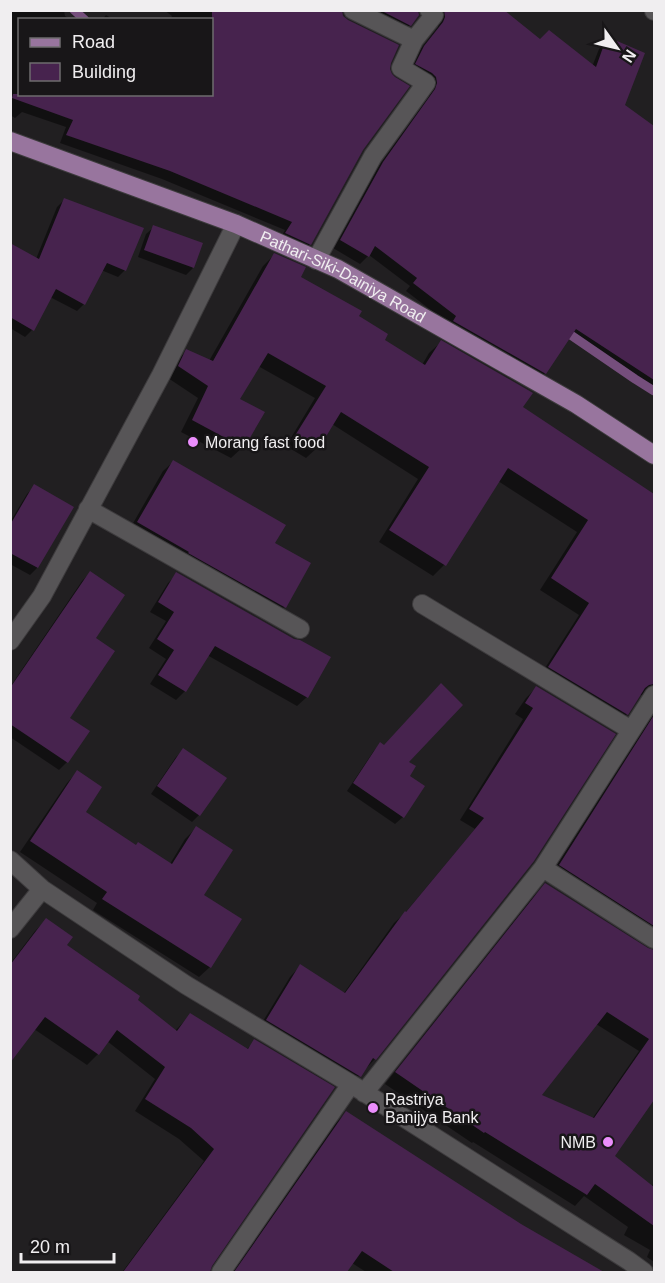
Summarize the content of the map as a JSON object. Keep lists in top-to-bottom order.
{
  "streets": {
    "main road": ["Pathari-Siki-Dainiya Road"]
  },
  "places": ["Morang fast food", "Rastriya Banijya Bank", "NMB"],
  "legend": ["Road", "Building"],
  "scale_bar": "20 m",
  "north": "bottom right"
}
